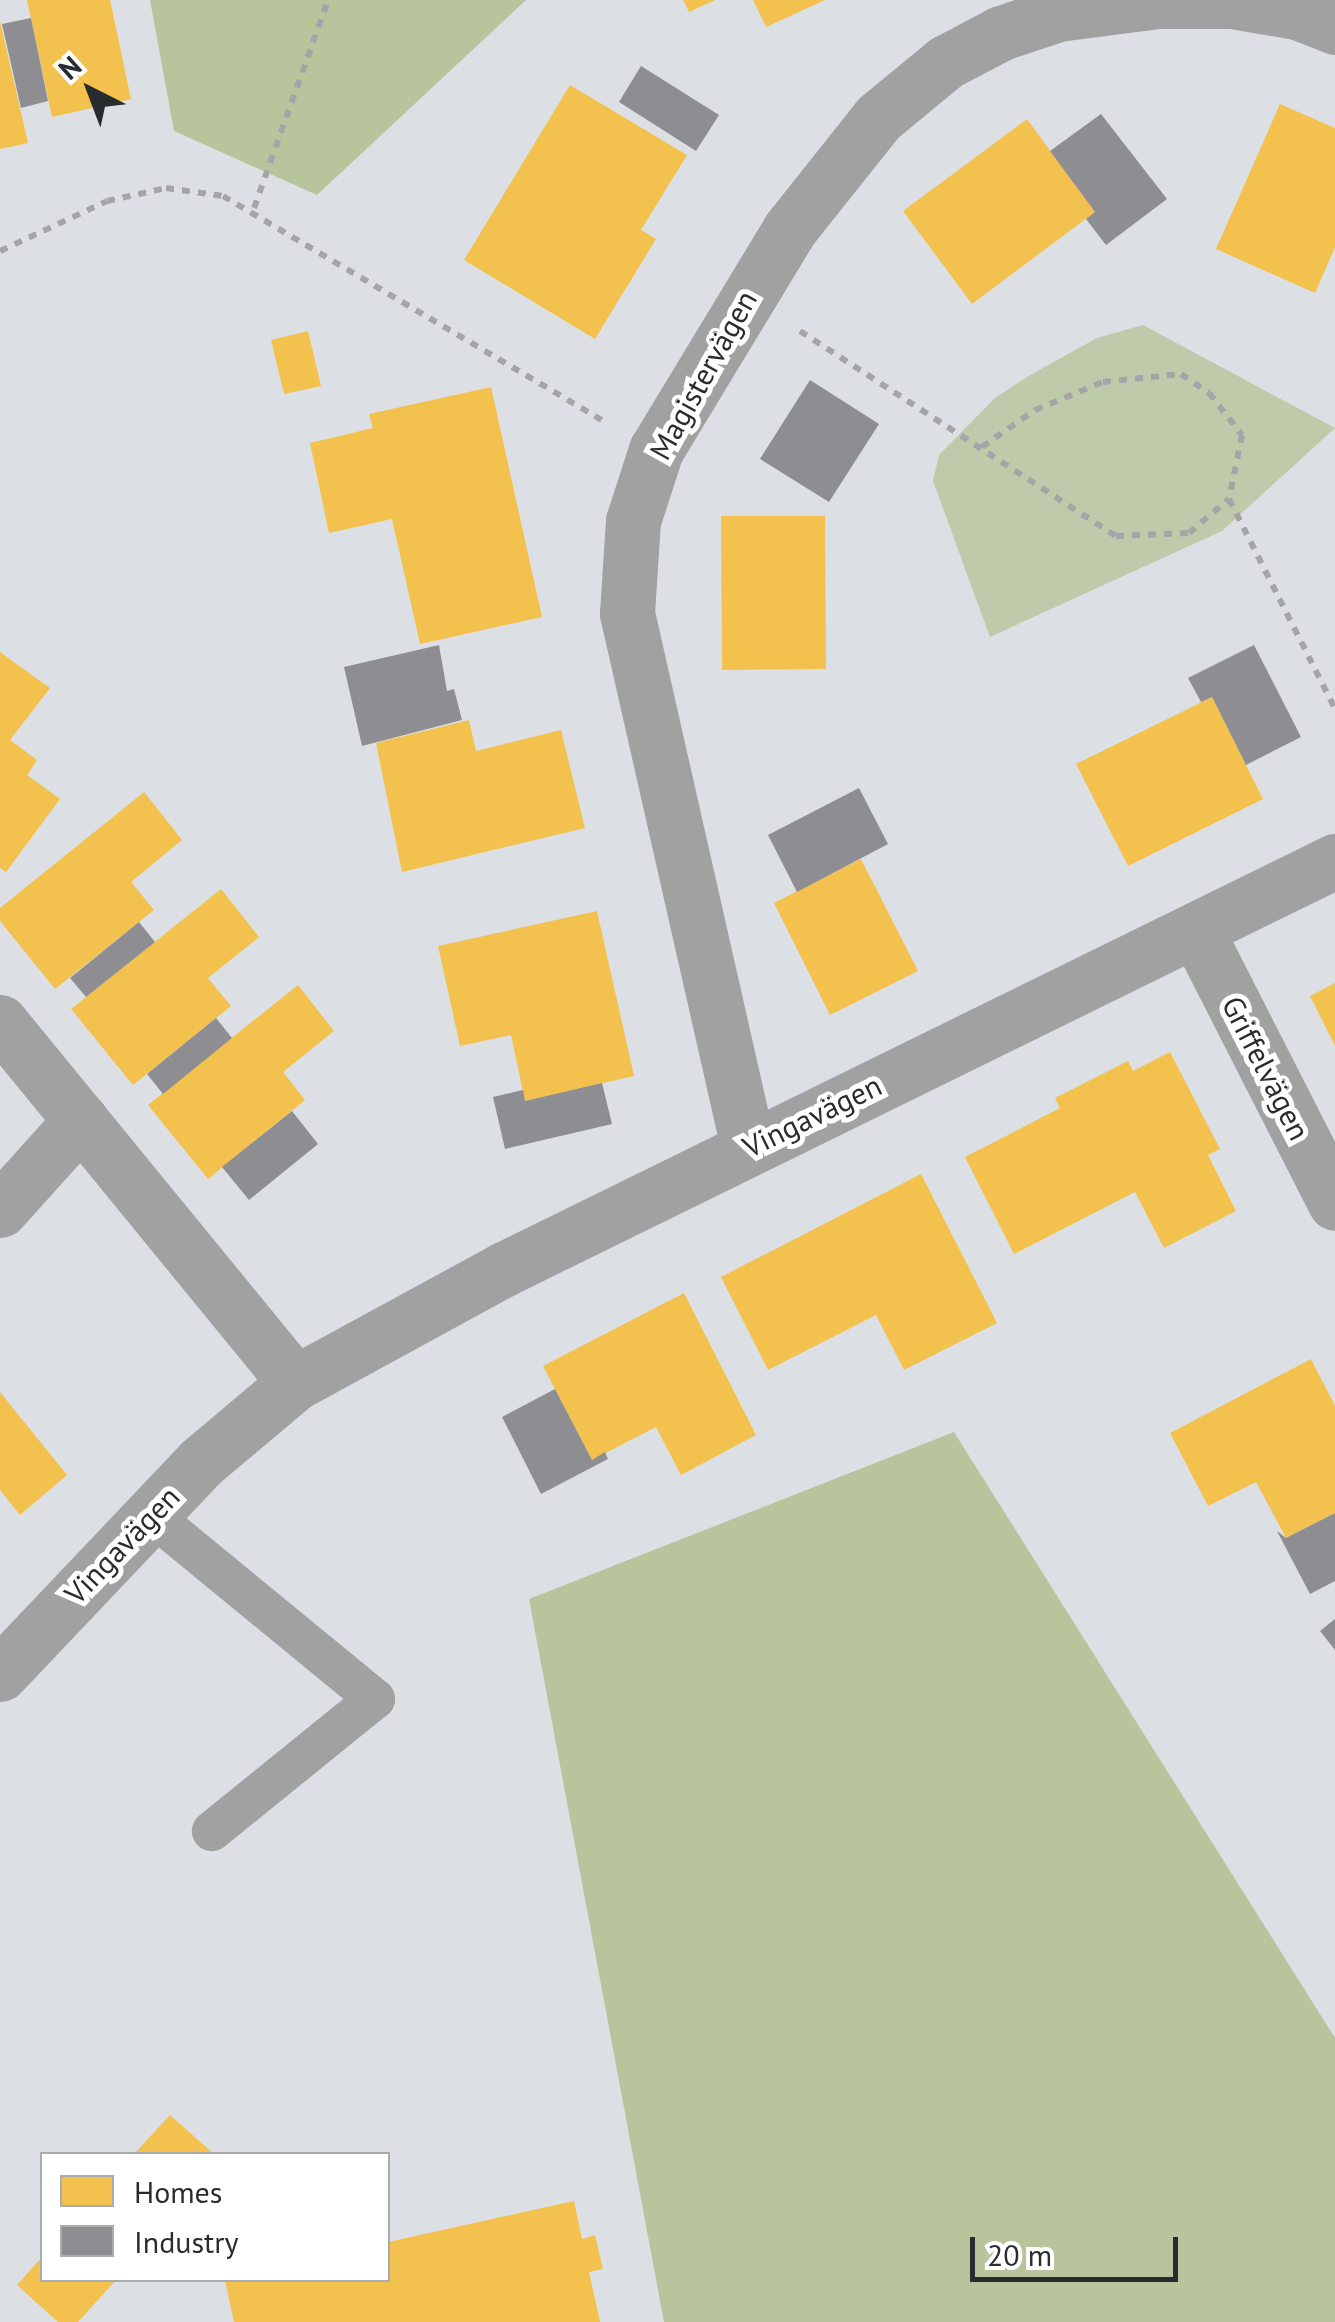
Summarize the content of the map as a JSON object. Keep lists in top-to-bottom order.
{
  "streets": {
    "street": ["Magistervägen", "Griffelvägen", "Vingavägen"]
  },
  "crossings": [
    ["Magistervägen", "Vingavägen"],
    ["Griffelvägen", "Vingavägen"]
  ],
  "legend": ["Homes", "Industry"],
  "scale_bar": "20 m",
  "north": "top left"
}
